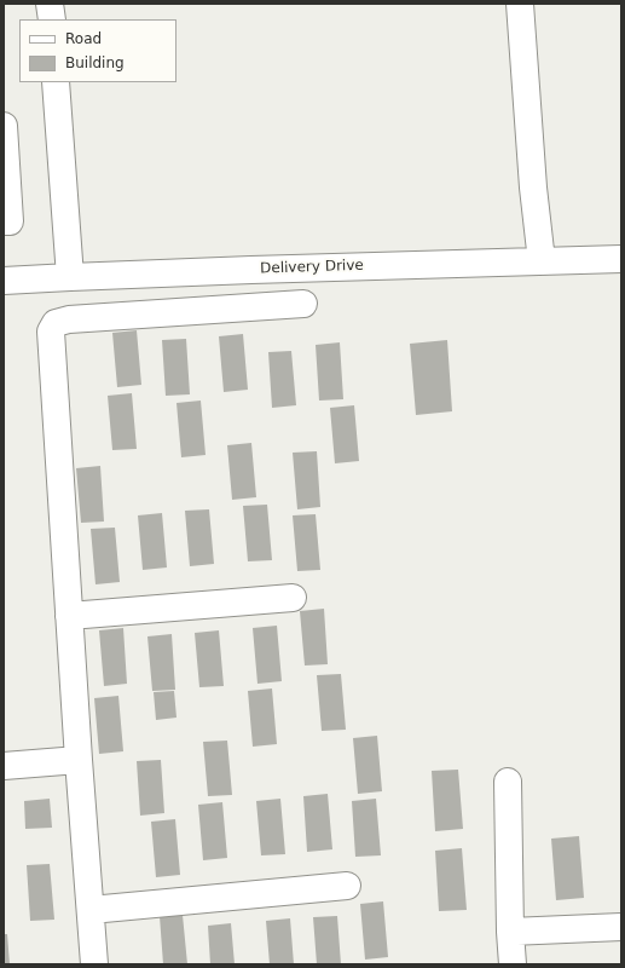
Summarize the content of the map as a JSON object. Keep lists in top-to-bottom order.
{
  "streets": {
    "street": ["Delivery Drive"]
  },
  "legend": ["Road", "Building"]
}
